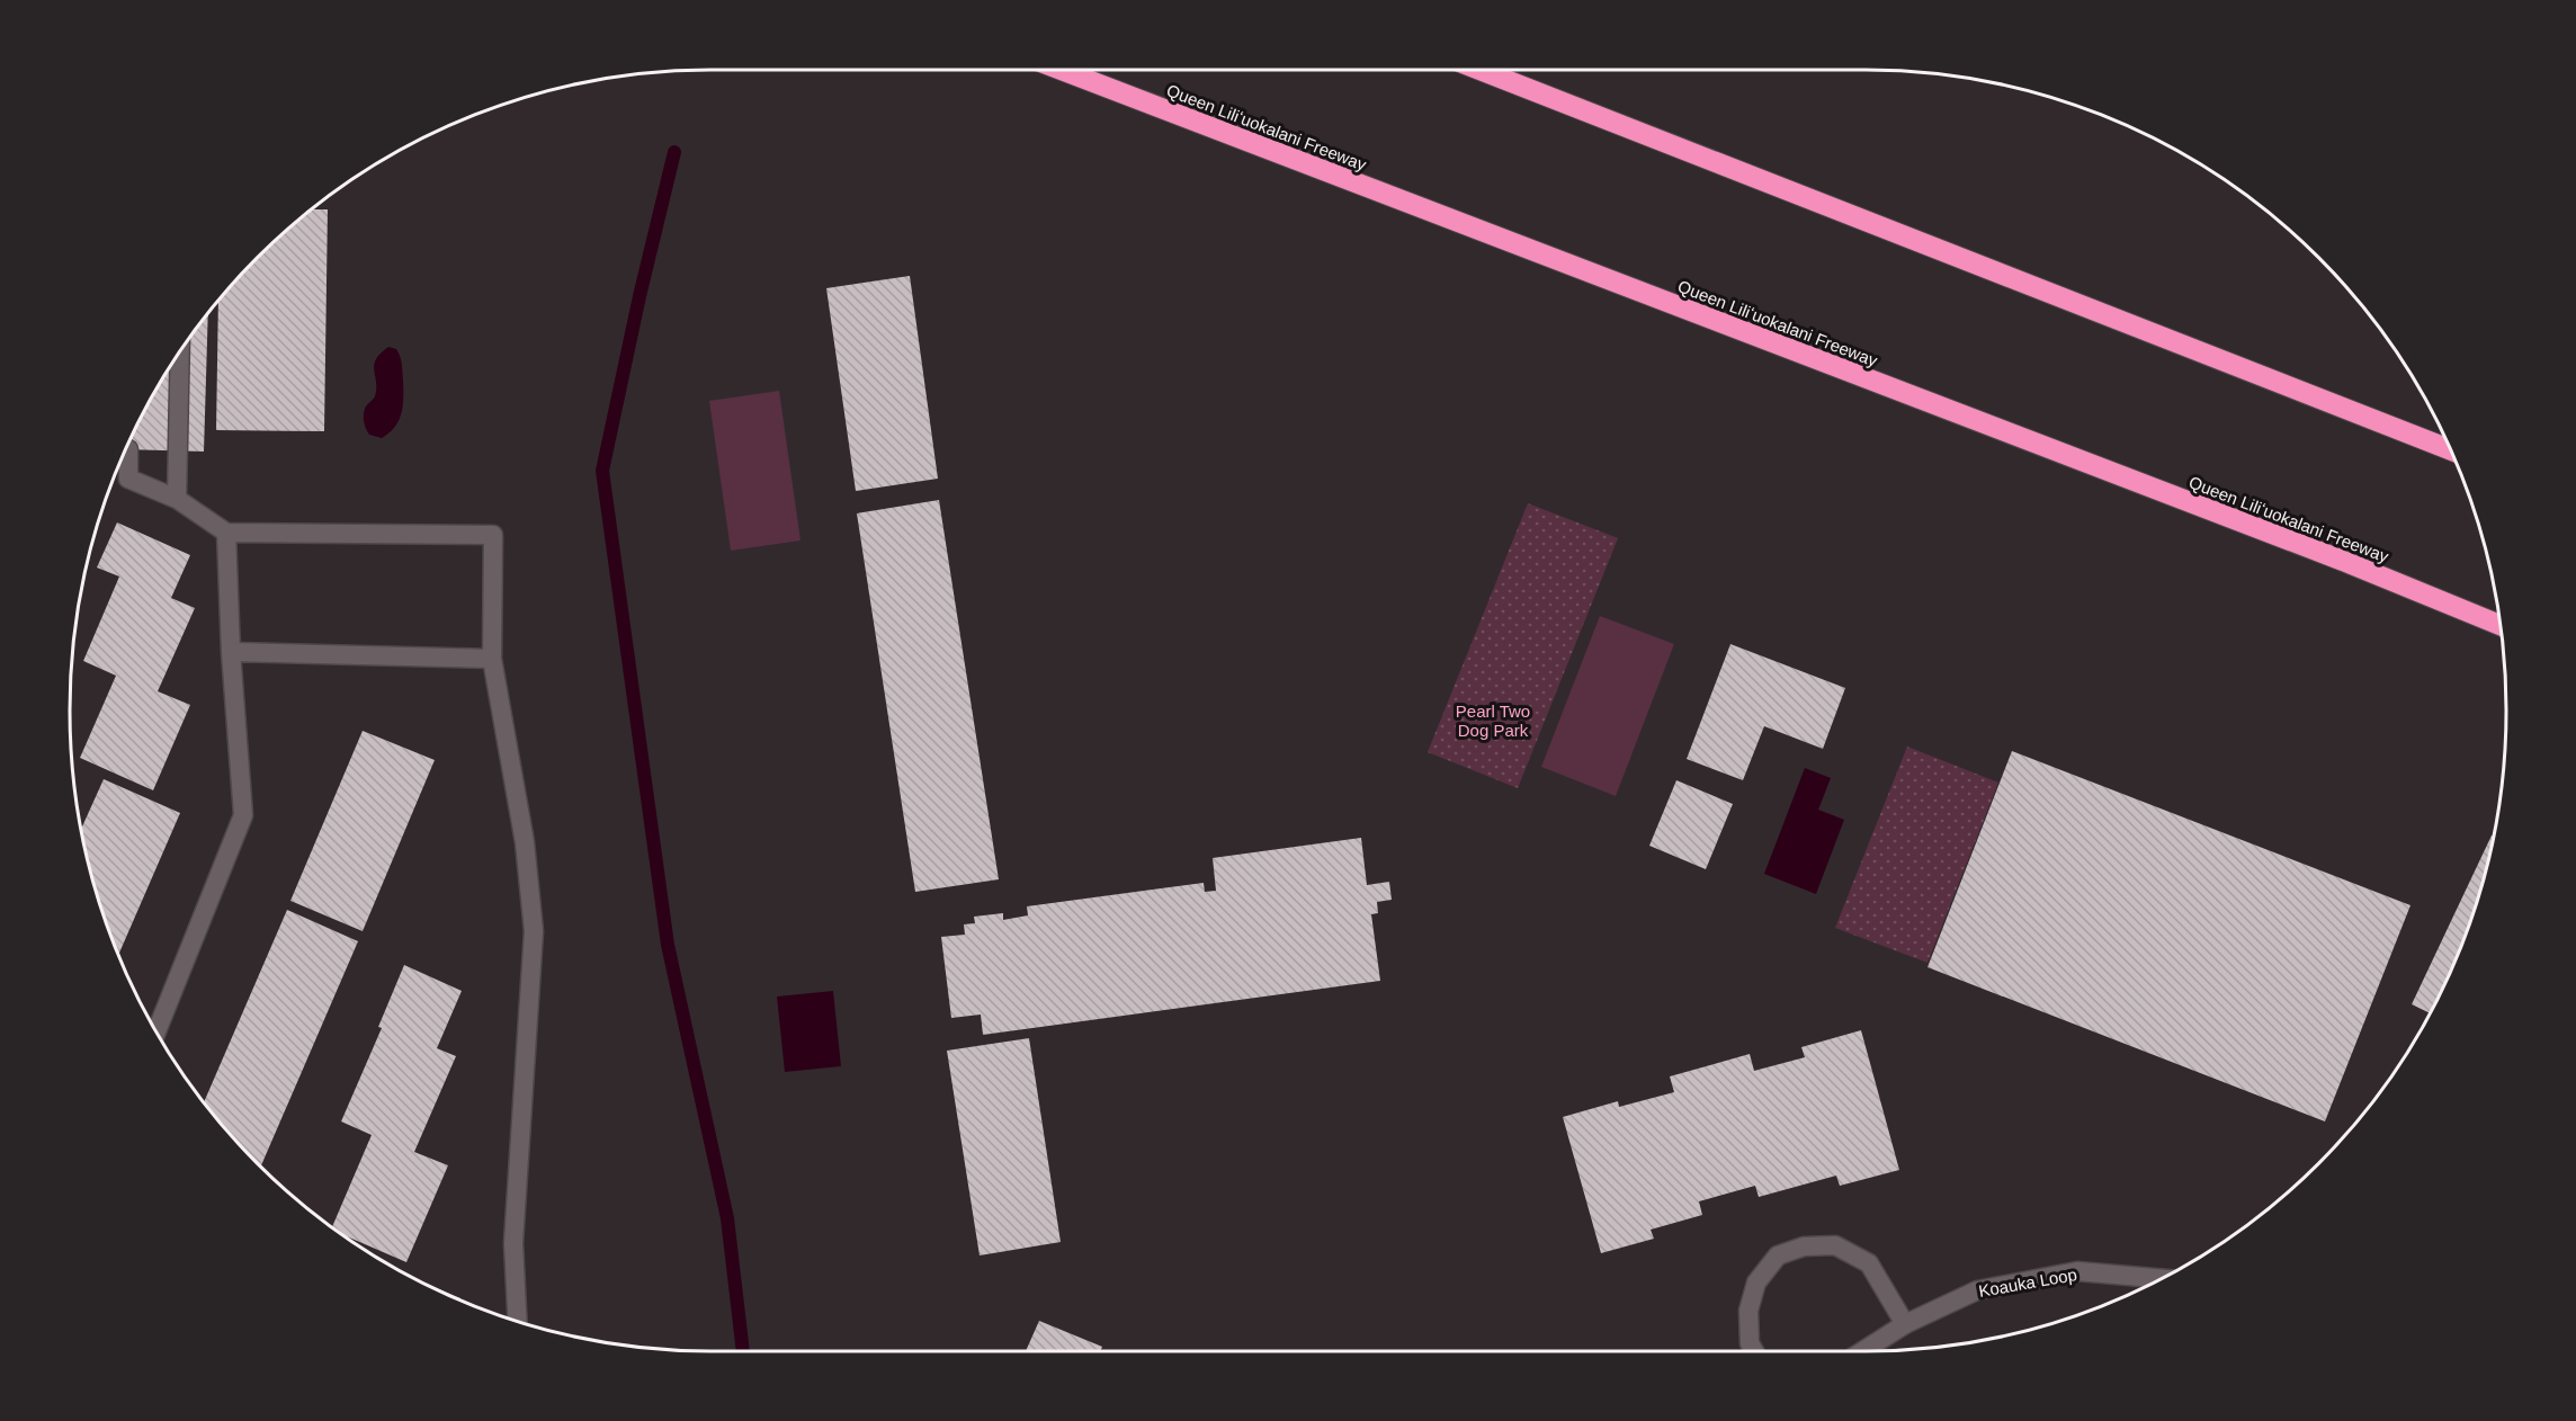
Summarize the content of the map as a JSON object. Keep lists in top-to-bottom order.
{
  "streets": {
    "highway": ["Queen Liliʻuokalani Freeway"],
    "street": ["Koauka Loop"]
  },
  "parks": ["Pearl Two Dog Park"]
}
